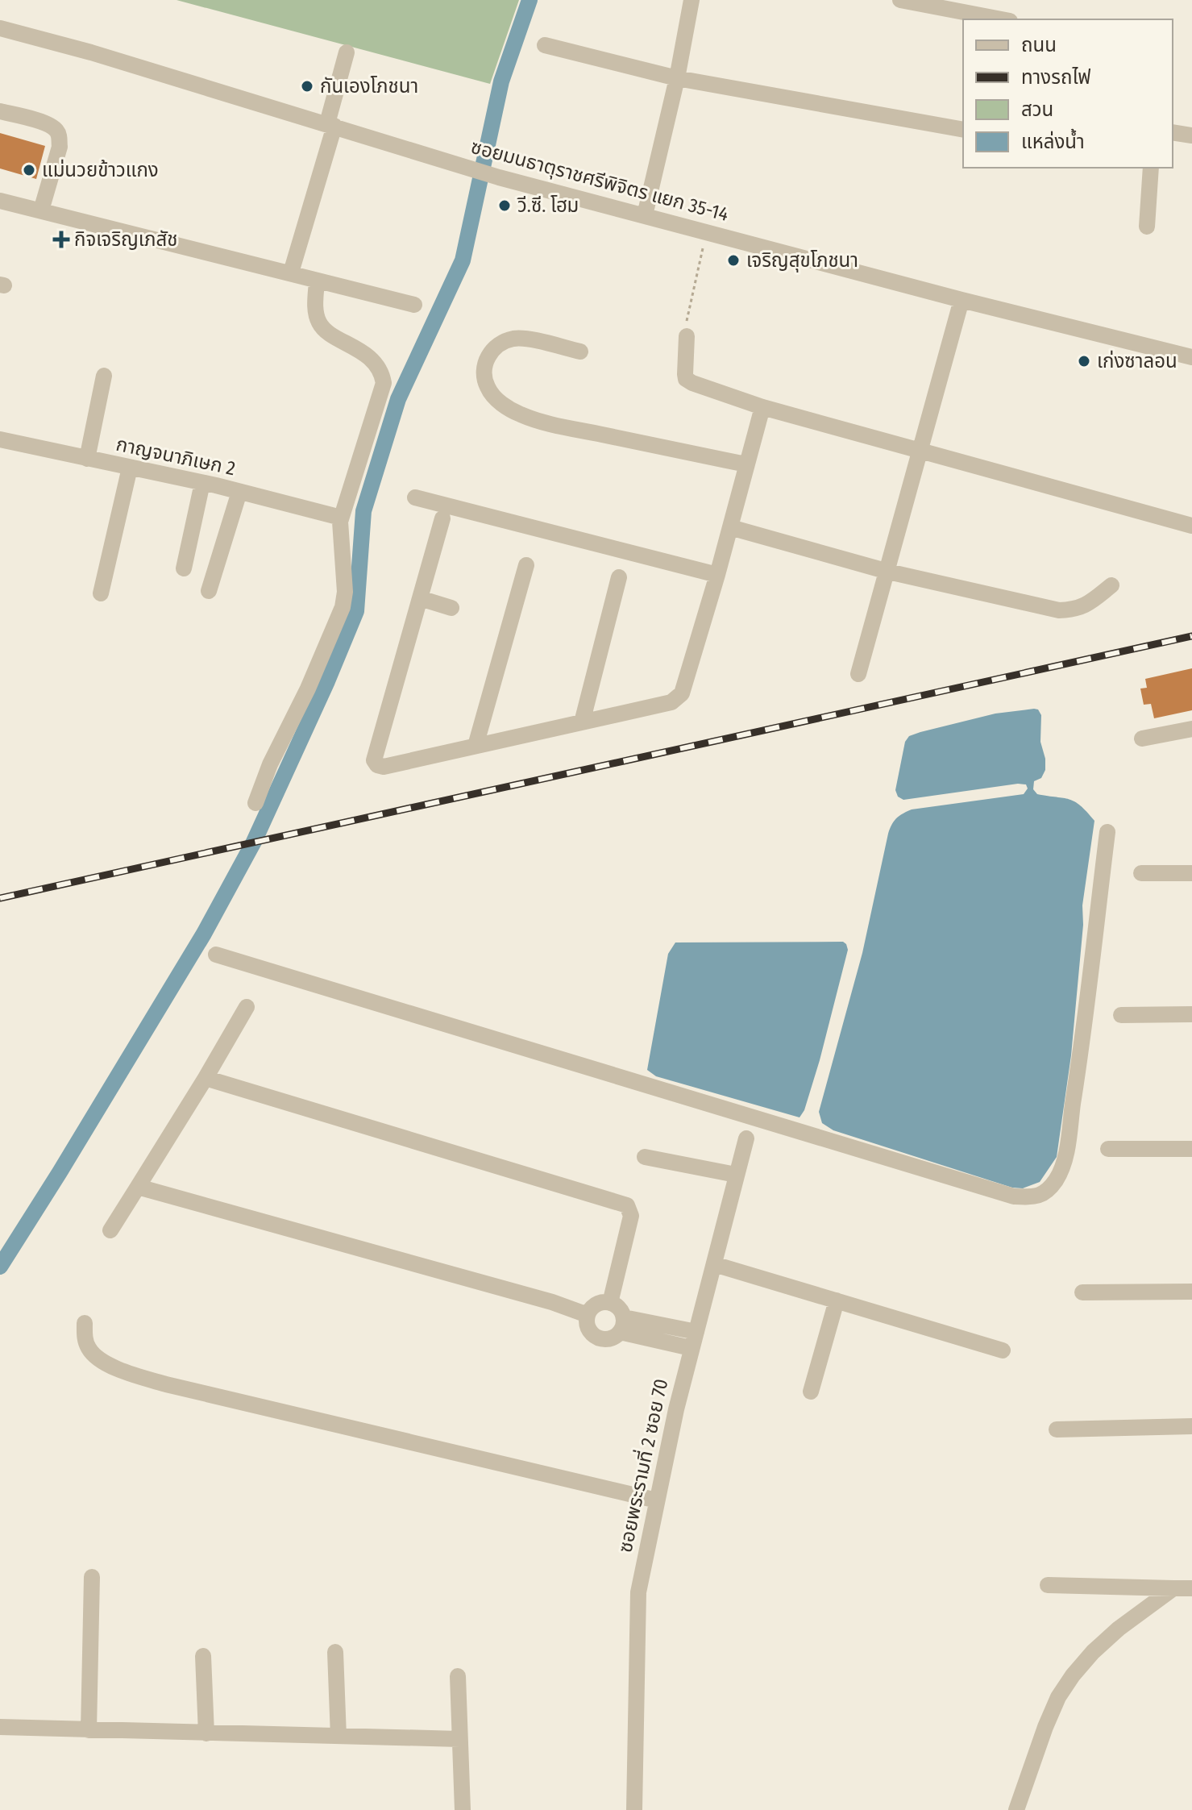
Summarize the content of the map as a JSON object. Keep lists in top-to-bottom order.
{
  "streets": {
    "street": ["ซอยมนธาตุราชศรีพิจิตร แยก 35-14", "กาญจนาภิเษก 2", "ซอยพระรามที่ 2 ซอย 70"]
  },
  "places": {
    "other": [
      "กันเองโภชนา",
      "แม่นวยข้าวแกง",
      "วี.ซี. โฮม",
      "เจริญสุขโภชนา",
      "เก่งซาลอน"
    ],
    "health": ["กิจเจริญเภสัช"]
  },
  "legend": [
    "ถนน",
    "ทางรถไฟ",
    "สวน",
    "แหล่งน้ำ"
  ]
}
